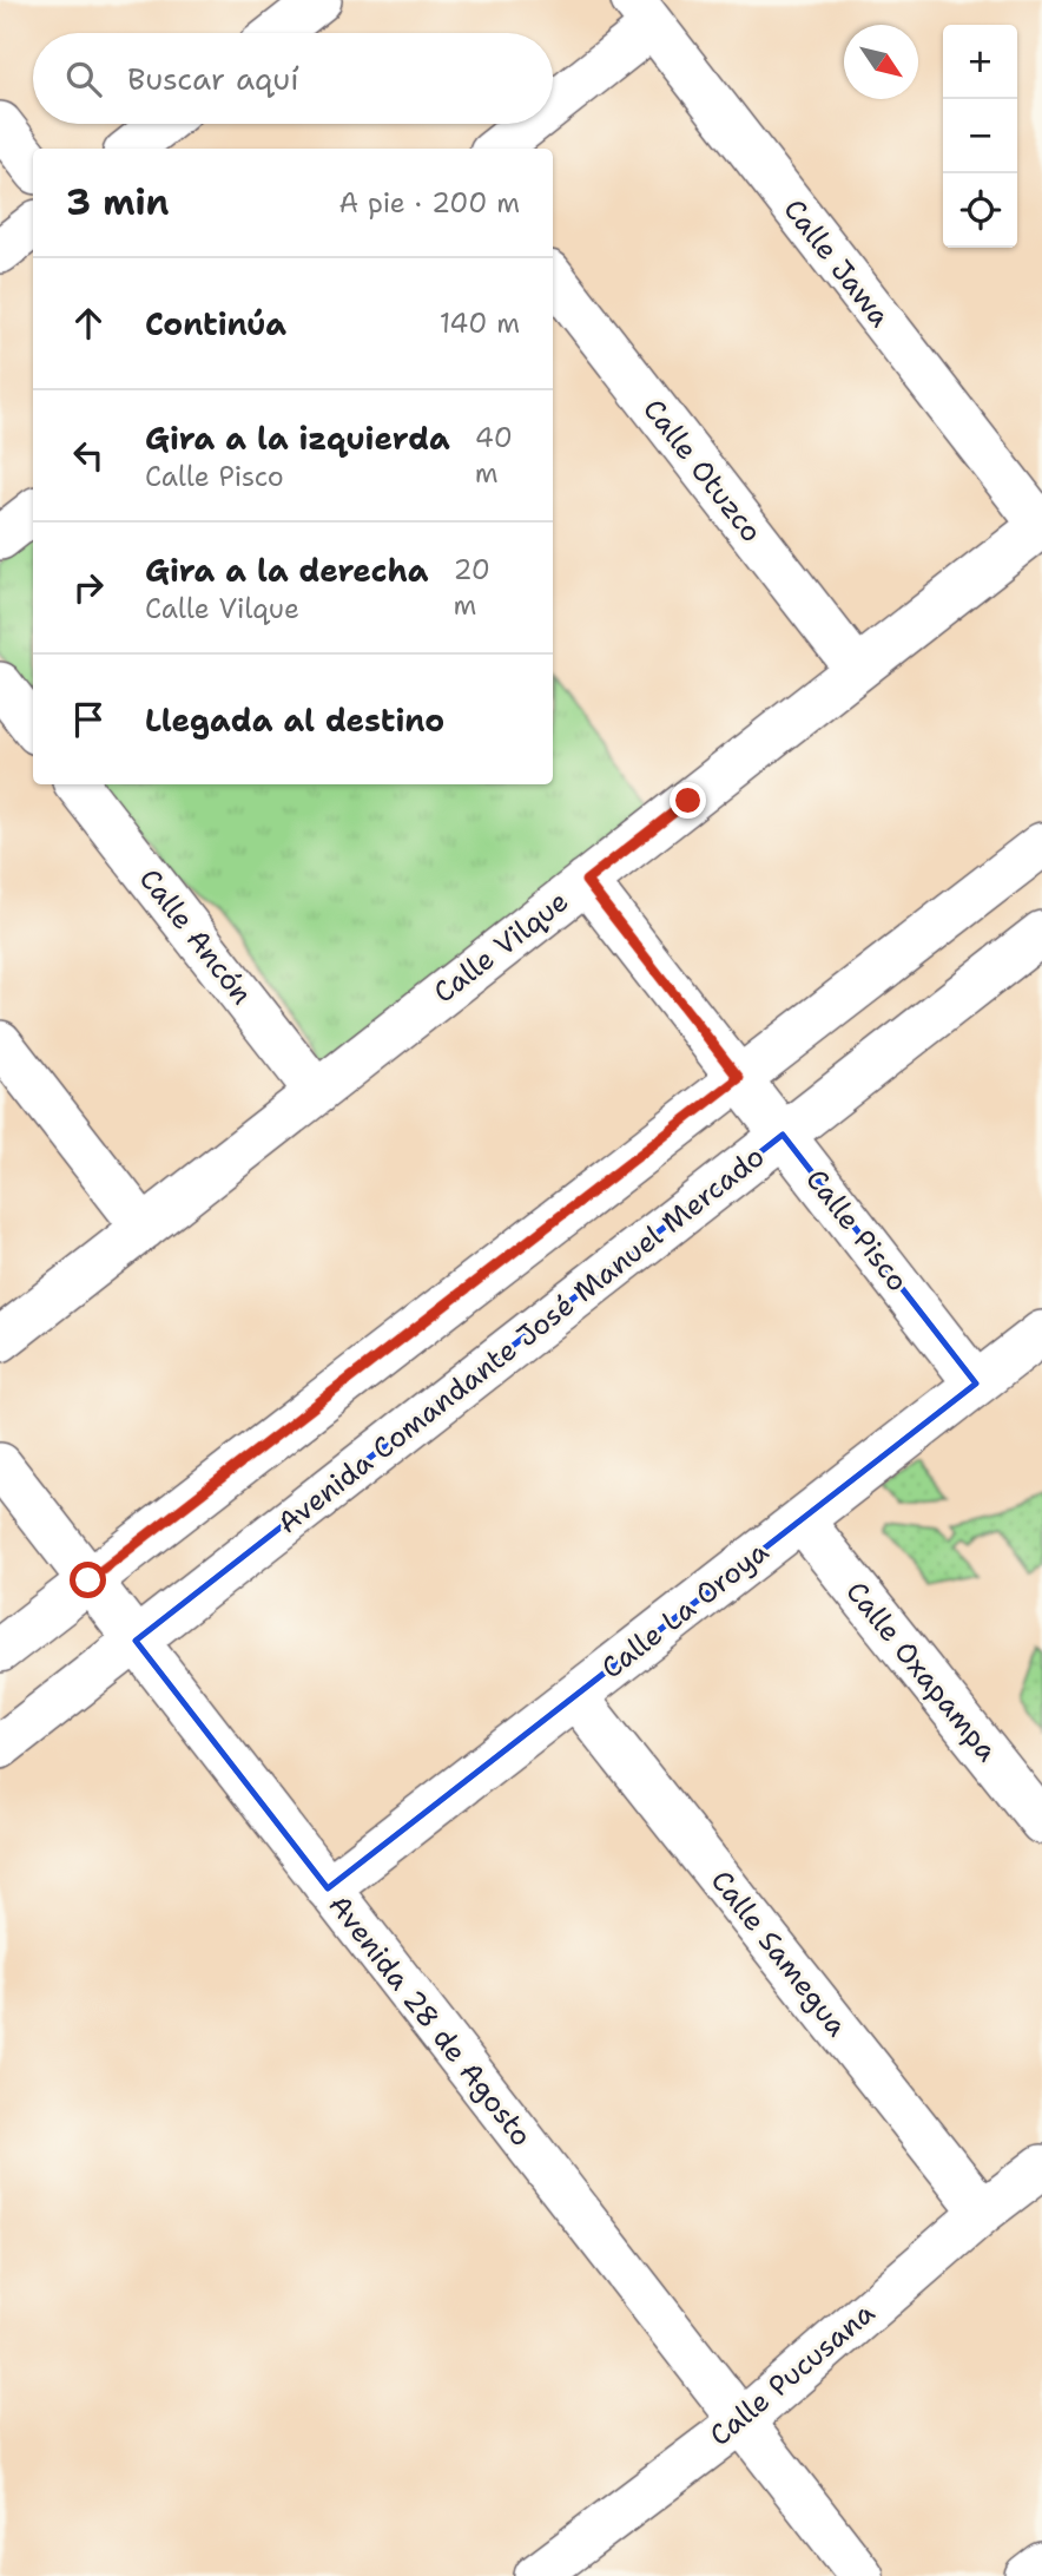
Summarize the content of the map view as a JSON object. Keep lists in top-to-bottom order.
{
  "streets": {
    "street": [
      "Calle Jawa",
      "Calle Otuzco",
      "Calle Ancón",
      "Calle Vilque",
      "Calle Pisco",
      "Avenida Comandante José Manuel Mercado",
      "Calle La Oroya",
      "Calle Oxapampa",
      "Calle Samegua",
      "Avenida 28 de Agosto",
      "Calle Pucusana"
    ]
  },
  "crossings": [
    ["Calle Jawa", "Calle Vilque"],
    ["Calle Otuzco", "Calle Vilque"],
    ["Calle Ancón", "Calle Vilque"],
    ["Calle Vilque", "Calle Pisco"],
    ["Calle Pisco", "Avenida Comandante José Manuel Mercado"],
    ["Calle Pisco", "Calle La Oroya"],
    ["Avenida Comandante José Manuel Mercado", "Avenida 28 de Agosto"],
    ["Calle La Oroya", "Calle Oxapampa"],
    ["Calle La Oroya", "Calle Samegua"],
    ["Calle La Oroya", "Avenida 28 de Agosto"],
    ["Calle Samegua", "Calle Pucusana"],
    ["Avenida 28 de Agosto", "Calle Pucusana"]
  ],
  "north": "bottom right",
  "page": {
    "map_buttons": ["+", "−"],
    "search": "Buscar aquí",
    "heading": ["3 min", "A pie · 200 m"],
    "list": [
      ["Continúa", "140 m"],
      ["Gira a la izquierda", "Calle Pisco", "40 m"],
      ["Gira a la derecha", "Calle Vilque", "20 m"],
      "Llegada al destino"
    ]
  }
}
